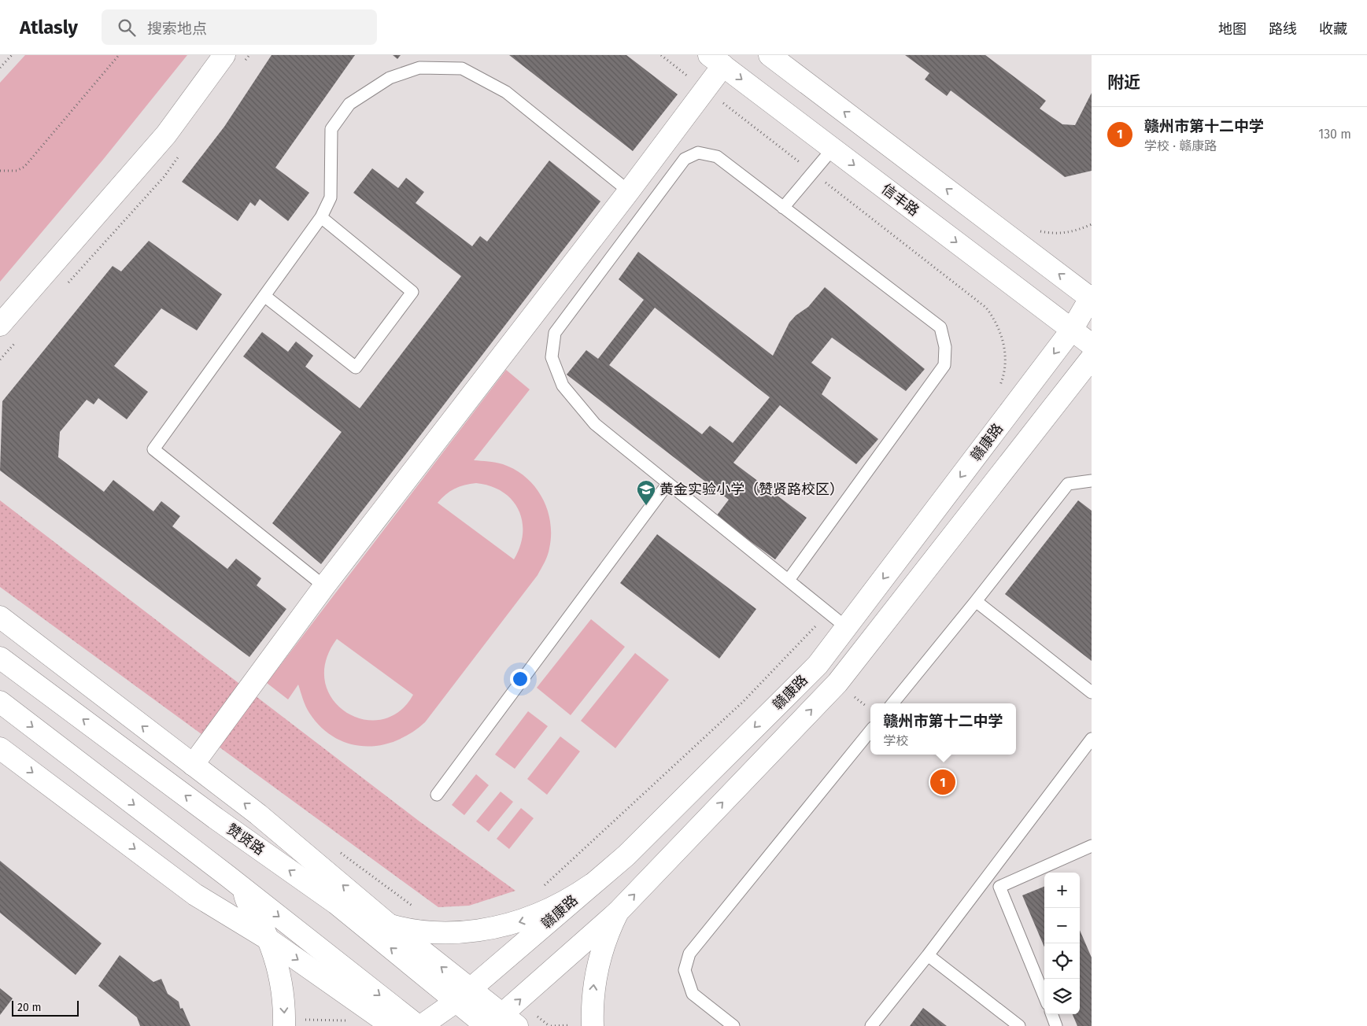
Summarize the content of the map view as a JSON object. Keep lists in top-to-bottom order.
{
  "streets": {
    "main road": ["信丰路", "赣康路", "赞贤路"]
  },
  "crossings": [
    ["信丰路", "赣康路"],
    ["赣康路", "赞贤路"]
  ],
  "places": {
    "school or university": ["黄金实验小学（赞贤路校区）"]
  },
  "scale_bar": "20 m",
  "page": {
    "header": "Atlasly",
    "search": "搜索地点",
    "nav": ["地图", "路线", "收藏"],
    "heading": "附近",
    "list": [
      {
        "mark": "1",
        "name": "赣州市第十二中学",
        "note": "学校 · 赣康路",
        "value": "130 m"
      }
    ],
    "popup": ["赣州市第十二中学", "学校"],
    "pins": "1",
    "map_buttons": ["+", "−"],
    "scale": "20 m"
  }
}
